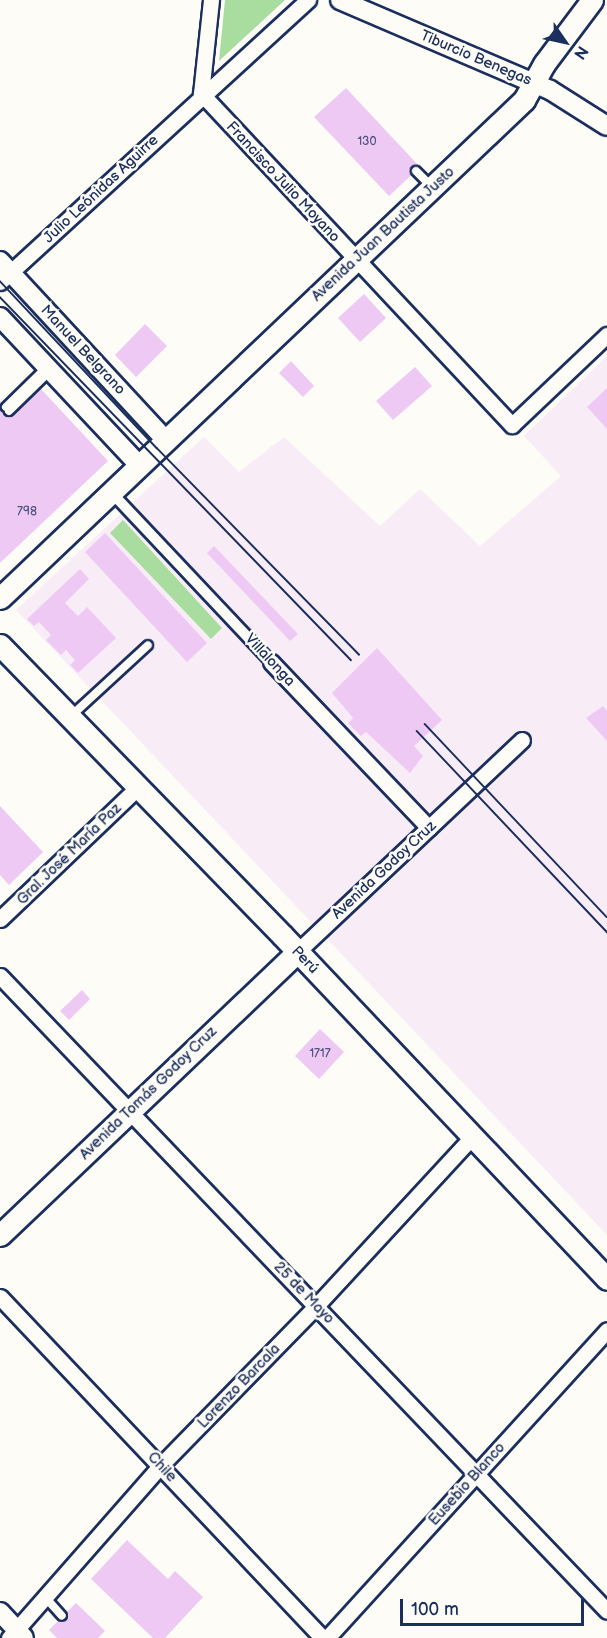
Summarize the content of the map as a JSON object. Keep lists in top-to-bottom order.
{
  "streets": {
    "main road": ["Avenida Juan Bautista Justo", "Perú", "Avenida Tomás Godoy Cruz"],
    "street": [
      "Tiburcio Benegas",
      "Francisco Julio Moyano",
      "Julio Leónidas Aguirre",
      "Manuel Belgrano",
      "Villalonga",
      "Gral. José María Paz",
      "Avenida Godoy Cruz",
      "25 de Mayo",
      "Lorenzo Barcala",
      "Chile",
      "Eusebio Blanco"
    ]
  },
  "crossings": [
    ["Tiburcio Benegas", "Avenida Juan Bautista Justo"],
    ["Francisco Julio Moyano", "Julio Leónidas Aguirre"],
    ["Francisco Julio Moyano", "Avenida Juan Bautista Justo"],
    ["Julio Leónidas Aguirre", "Manuel Belgrano"],
    ["Avenida Juan Bautista Justo", "Manuel Belgrano"],
    ["Avenida Juan Bautista Justo", "Villalonga"],
    ["Villalonga", "Avenida Godoy Cruz"],
    ["Gral. José María Paz", "Perú"],
    ["Avenida Godoy Cruz", "Perú"],
    ["Avenida Godoy Cruz", "Avenida Tomás Godoy Cruz"],
    ["Perú", "Avenida Tomás Godoy Cruz"],
    ["Perú", "Lorenzo Barcala"],
    ["Avenida Tomás Godoy Cruz", "25 de Mayo"],
    ["25 de Mayo", "Lorenzo Barcala"],
    ["25 de Mayo", "Eusebio Blanco"],
    ["Lorenzo Barcala", "Chile"],
    ["Chile", "Eusebio Blanco"]
  ],
  "house_numbers": ["130", "798", "1717"],
  "scale_bar": "100 m",
  "north": "bottom right"
}
